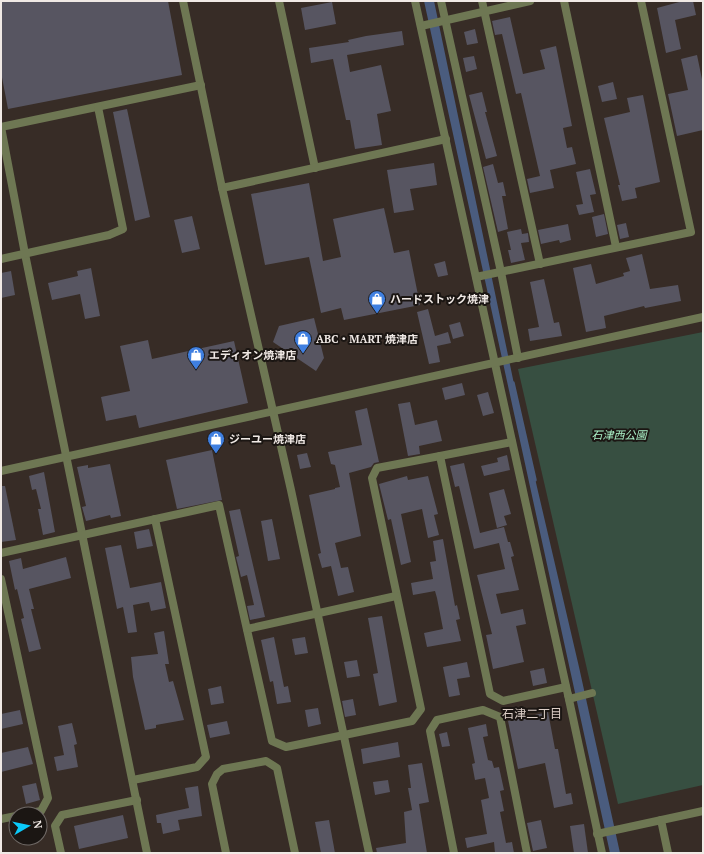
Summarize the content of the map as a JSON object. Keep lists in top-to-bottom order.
{
  "districts": ["石津二丁目"],
  "parks": ["石津西公園"],
  "places": {
    "shop": [
      "ハードストック焼津",
      "ABC・MART 焼津店",
      "エディオン焼津店",
      "ジーユー焼津店"
    ]
  },
  "north": "right"
}
